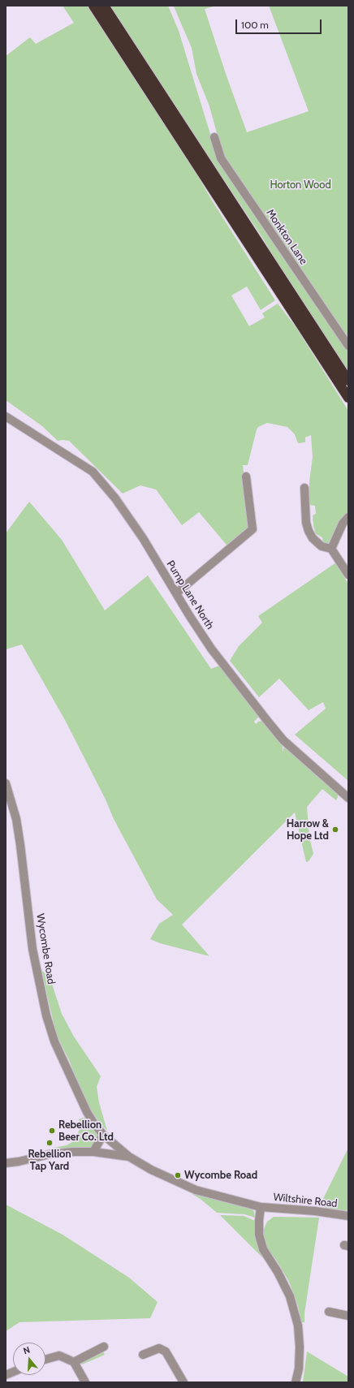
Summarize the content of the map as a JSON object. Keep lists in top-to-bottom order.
{
  "streets": {
    "street": [
      "Monkton Lane",
      "Pump Lane North",
      "Wycombe Road",
      "Wiltshire Road"
    ]
  },
  "crossings": [
    ["Wycombe Road", "Wiltshire Road"]
  ],
  "parks": ["Horton Wood"],
  "places": [
    "Harrow & Hope Ltd",
    "Rebellion Beer Co. Ltd",
    "Rebellion Tap Yard",
    "Wycombe Road"
  ],
  "scale_bar": "100 m",
  "north": "top"
}
